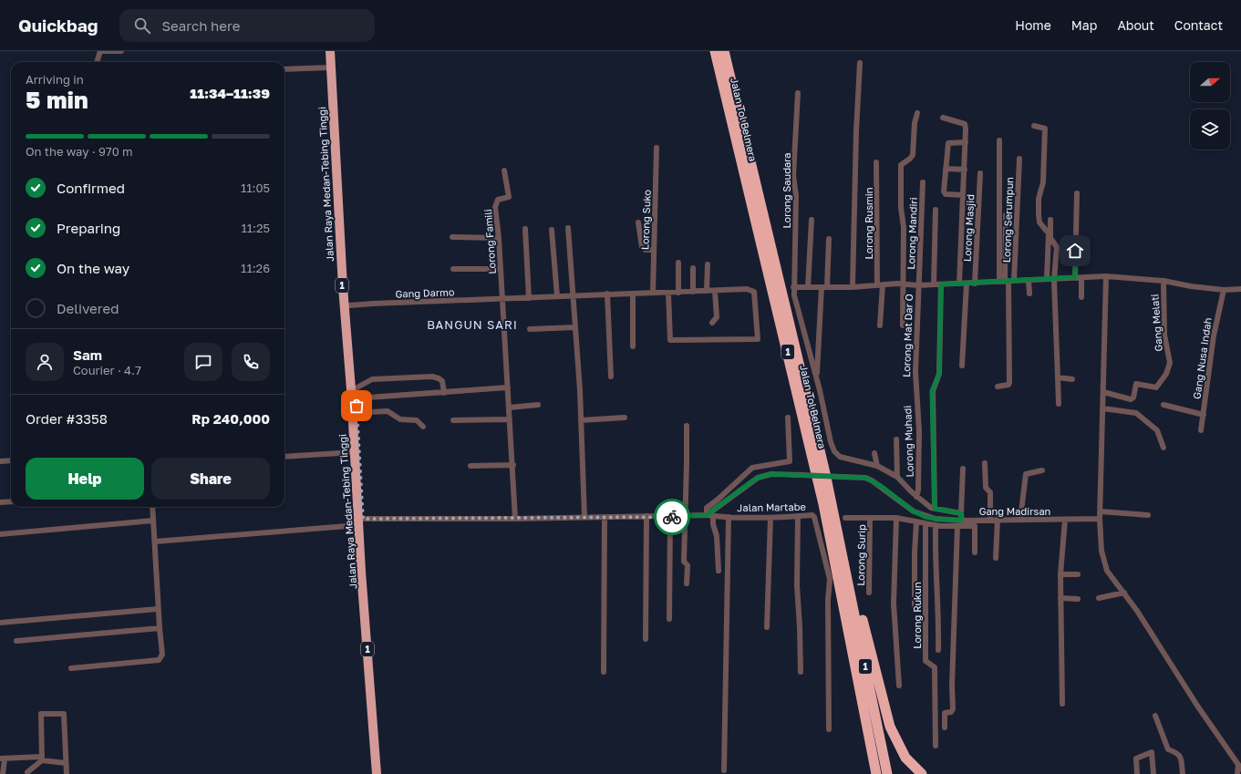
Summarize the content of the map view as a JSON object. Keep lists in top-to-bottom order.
{
  "streets": {
    "highway": ["Jalan Tol Belmera", "Jalan Raya Medan-Tebing Tinggi", "1"],
    "street": [
      "Lorong Saudara",
      "Lorong Suko",
      "Lorong Serumpun",
      "Lorong Rusmin",
      "Lorong Masjid",
      "Lorong Mandiri",
      "Lorong Famili",
      "Gang Darmo",
      "Gang Melati",
      "Lorong Mat Dar O",
      "Gang Nusa Indah",
      "Lorong Muhadi",
      "Jalan Martabe",
      "Gang Madirsan",
      "Lorong Surip",
      "Lorong Rukun"
    ]
  },
  "crossings": [
    ["Jalan Tol Belmera", "1"],
    ["Jalan Raya Medan-Tebing Tinggi", "Gang Darmo"],
    ["Lorong Suko", "Gang Darmo"],
    ["Lorong Mandiri", "Lorong Mat Dar O"],
    ["Lorong Famili", "Gang Darmo"],
    ["Lorong Mat Dar O", "Lorong Muhadi"],
    ["Jalan Martabe", "Gang Madirsan"]
  ],
  "districts": ["BANGUN SARI"],
  "north": "right",
  "page": {
    "header": "Quickbag",
    "search": "Search here",
    "nav": [
      "Home",
      "Map",
      "About",
      "Contact"
    ],
    "heading": ["5 min", "Arriving in", "11:34–11:39"],
    "panel": [
      "Sam",
      "Courier · 4.7",
      "Order #3358",
      "Rp 240,000"
    ],
    "bar": "On the way · 970 m",
    "list": [
      ["Confirmed", "11:05"],
      ["Preparing", "11:25"],
      ["On the way", "11:26"],
      "Delivered"
    ],
    "buttons": ["Help", "Share"]
  }
}
